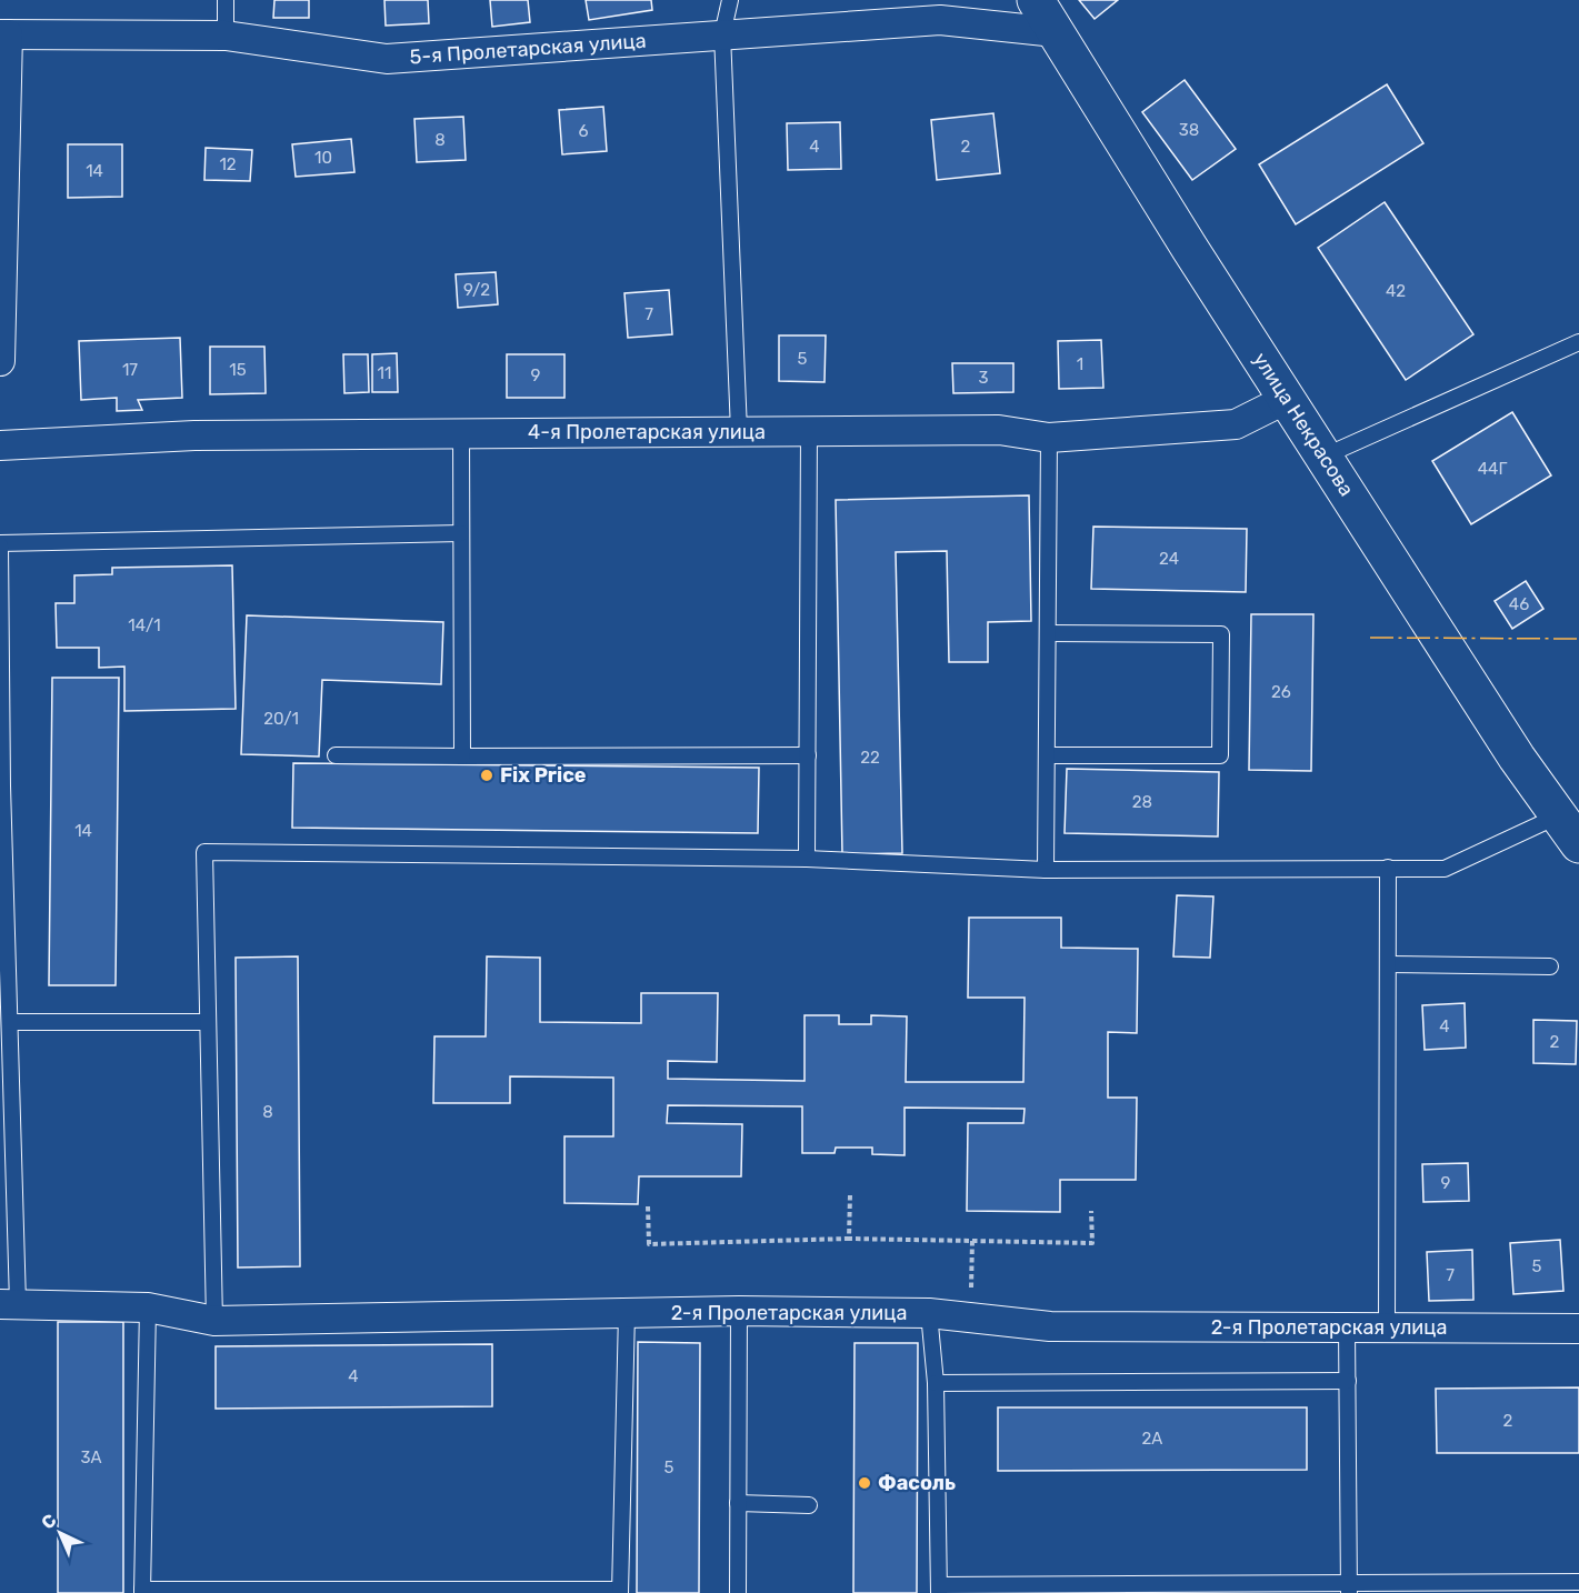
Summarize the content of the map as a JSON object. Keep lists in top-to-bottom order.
{
  "streets": {
    "street": [
      "5-я Пролетарская улица",
      "улица Некрасова",
      "4-я Пролетарская улица",
      "2-я Пролетарская улица"
    ]
  },
  "crossings": [
    ["5-я Пролетарская улица", "улица Некрасова"],
    ["улица Некрасова", "4-я Пролетарская улица"]
  ],
  "places": ["Fix Price", "Фасоль"],
  "house_numbers": [
    "38",
    "6",
    "8",
    "4",
    "2",
    "10",
    "12",
    "14",
    "9/2",
    "42",
    "7",
    "5",
    "1",
    "17",
    "15",
    "11",
    "9",
    "3",
    "44Г",
    "24",
    "46",
    "14/1",
    "26",
    "20/1",
    "22",
    "28",
    "14",
    "4",
    "2",
    "8",
    "9",
    "5",
    "7",
    "4",
    "2",
    "2А",
    "3А",
    "5"
  ],
  "north": "top left"
}
